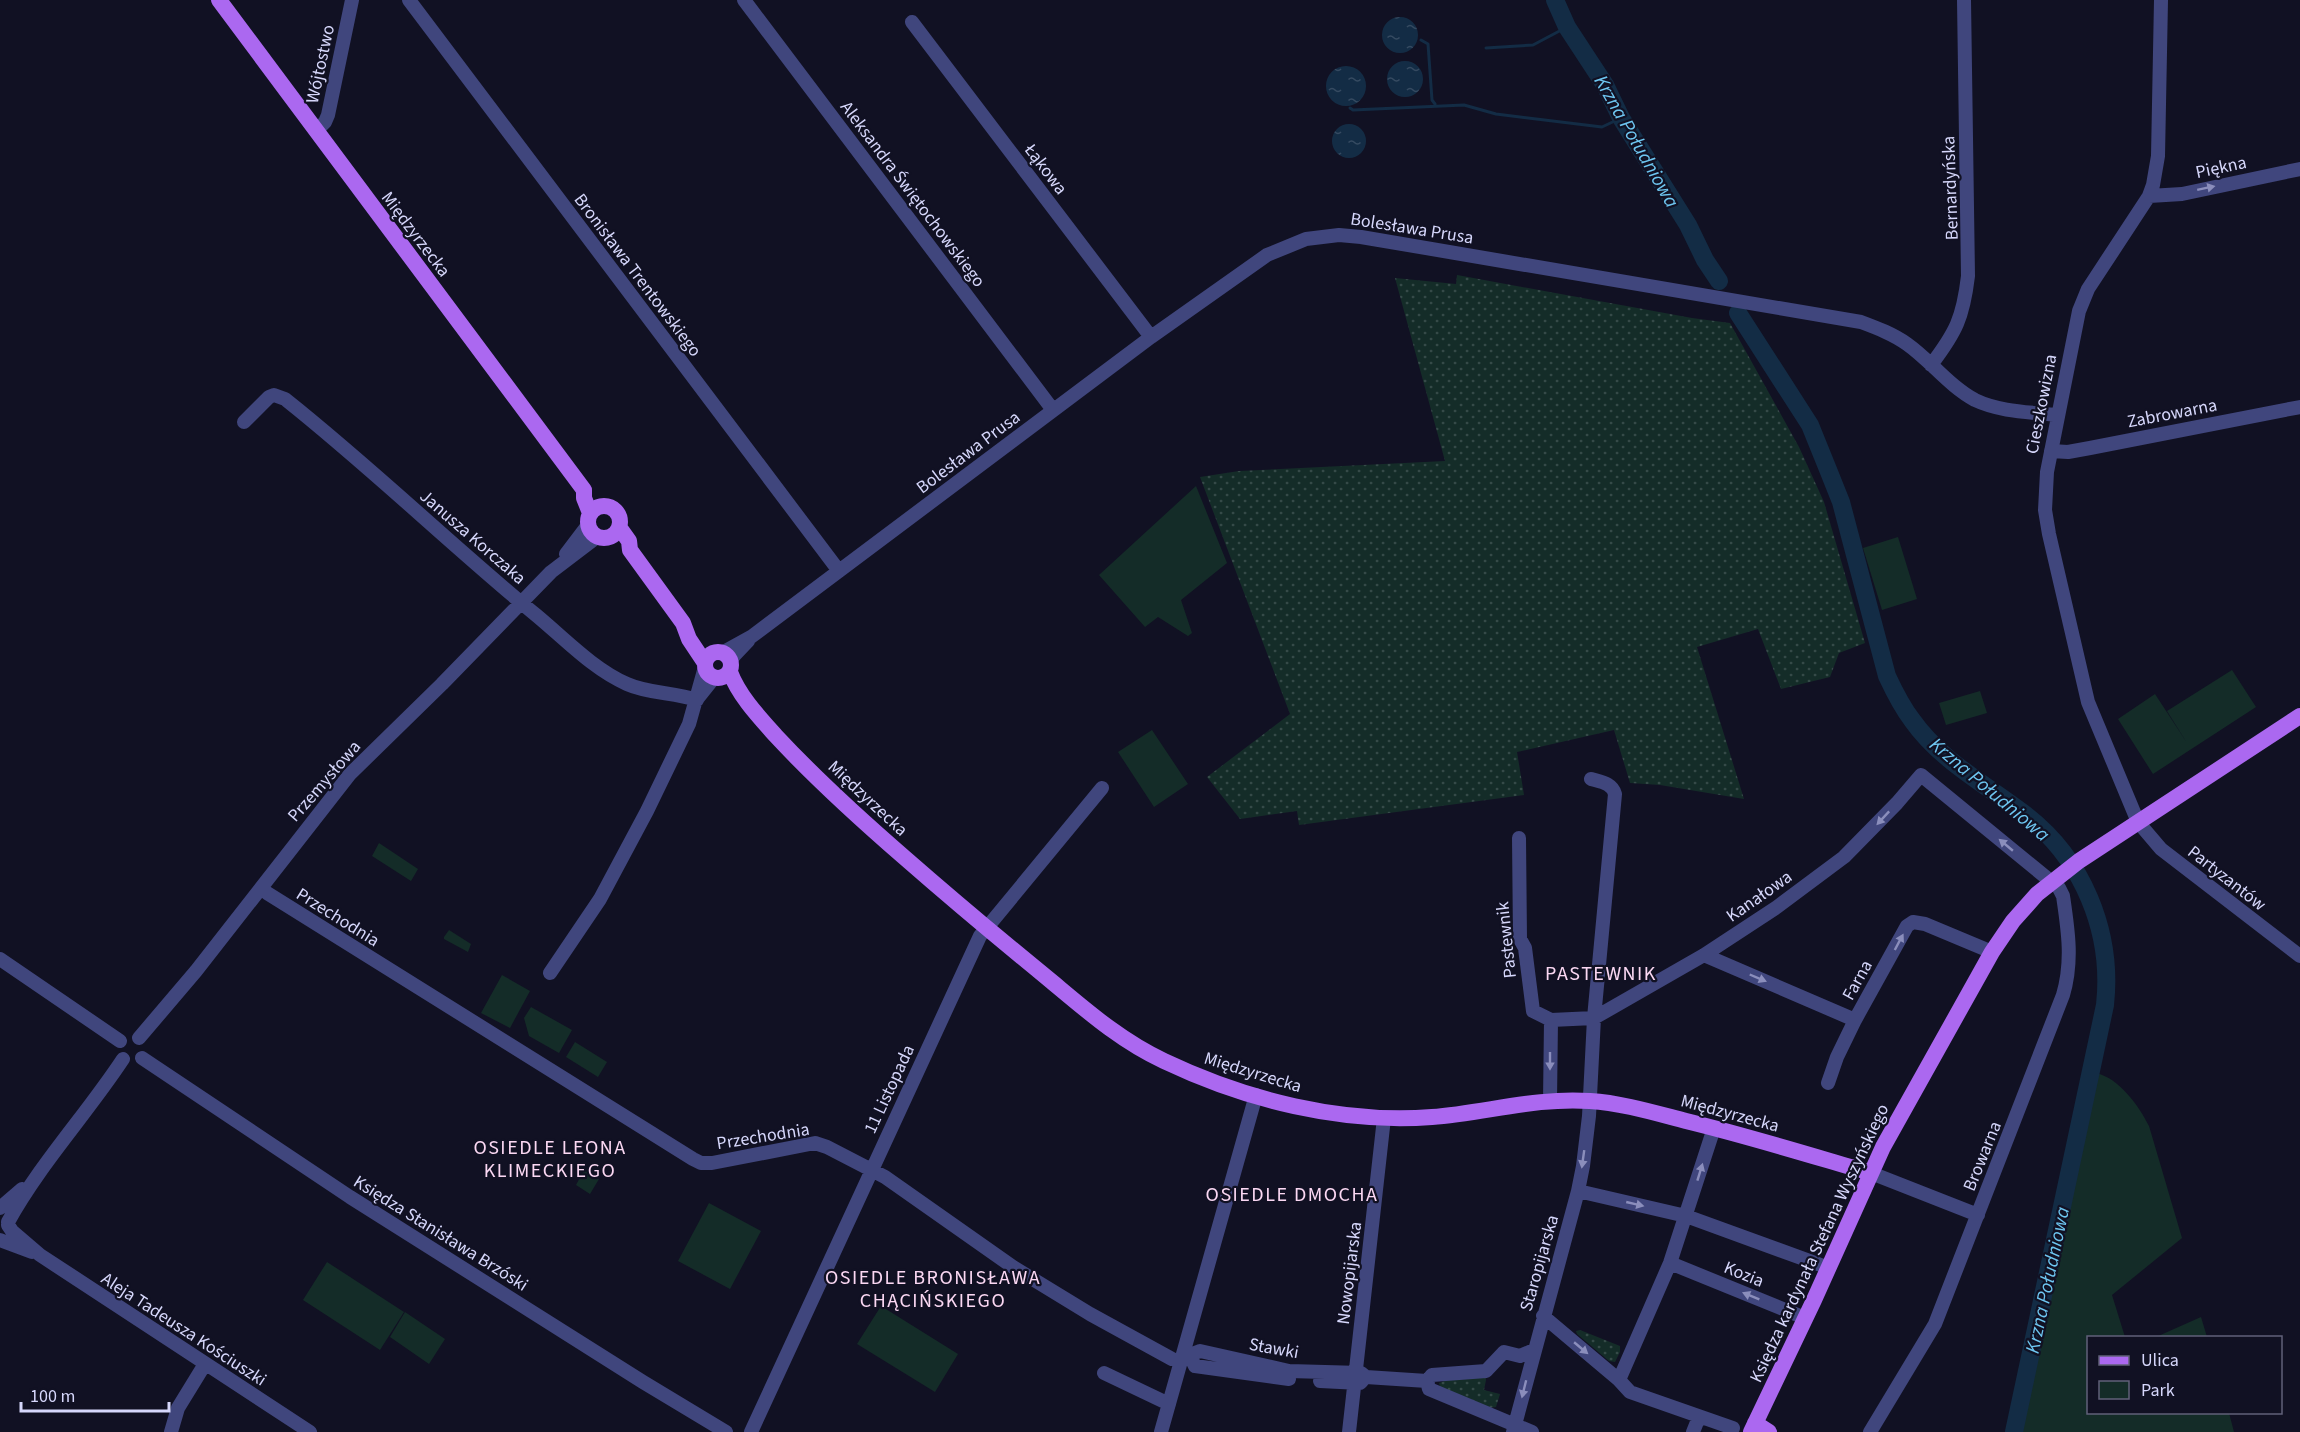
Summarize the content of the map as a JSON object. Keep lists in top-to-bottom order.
{
  "streets": {
    "main road": ["Międzyrzecka", "Księdza kardynała Stefana Wyszyńskiego"],
    "street": [
      "Wójtostwo",
      "Piękna",
      "Łąkowa",
      "Bernardyńska",
      "Aleksandra Świętochowskiego",
      "Bolesława Prusa",
      "Bronisława Trentowskiego",
      "Cieszkowizna",
      "Zabrowarna",
      "Janusza Korczaka",
      "Przemysłowa",
      "Partyzantów",
      "Kanałowa",
      "Przechodnia",
      "Pastewnik",
      "Farna",
      "11 Listopada",
      "Browarna",
      "Księdza Stanisława Brzóski",
      "Staropijarska",
      "Nowopijarska",
      "Kozia",
      "Aleja Tadeusza Kościuszki",
      "Stawki"
    ]
  },
  "crossings": [
    ["Wójtostwo", "Międzyrzecka"],
    ["Piękna", "Cieszkowizna"],
    ["Łąkowa", "Bolesława Prusa"],
    ["Bernardyńska", "Bolesława Prusa"],
    ["Aleksandra Świętochowskiego", "Bolesława Prusa"],
    ["Bolesława Prusa", "Międzyrzecka"],
    ["Bolesława Prusa", "Bronisława Trentowskiego"],
    ["Bolesława Prusa", "Cieszkowizna"],
    ["Międzyrzecka", "Przemysłowa"],
    ["Międzyrzecka", "11 Listopada"],
    ["Międzyrzecka", "Księdza kardynała Stefana Wyszyńskiego"],
    ["Międzyrzecka", "Staropijarska"],
    ["Międzyrzecka", "Nowopijarska"],
    ["Cieszkowizna", "Zabrowarna"],
    ["Cieszkowizna", "Partyzantów"],
    ["Cieszkowizna", "Księdza kardynała Stefana Wyszyńskiego"],
    ["Janusza Korczaka", "Przemysłowa"],
    ["Przemysłowa", "Księdza Stanisława Brzóski"],
    ["Partyzantów", "Księdza kardynała Stefana Wyszyńskiego"],
    ["Kanałowa", "Farna"],
    ["Kanałowa", "Browarna"],
    ["Kanałowa", "Księdza kardynała Stefana Wyszyńskiego"],
    ["Przechodnia", "11 Listopada"],
    ["Przechodnia", "Stawki"],
    ["Farna", "Księdza kardynała Stefana Wyszyńskiego"],
    ["Browarna", "Księdza kardynała Stefana Wyszyńskiego"],
    ["Księdza kardynała Stefana Wyszyńskiego", "Kozia"],
    ["Nowopijarska", "Stawki"]
  ],
  "one_way": ["Piękna"],
  "districts": [
    "PASTEWNIK",
    "OSIEDLE LEONA KLIMECKIEGO",
    "OSIEDLE DMOCHA",
    "OSIEDLE BRONISŁAWA CHĄCIŃSKIEGO"
  ],
  "water": ["Krzna Południowa"],
  "legend": ["Ulica", "Park"],
  "scale_bar": "100 m"
}
